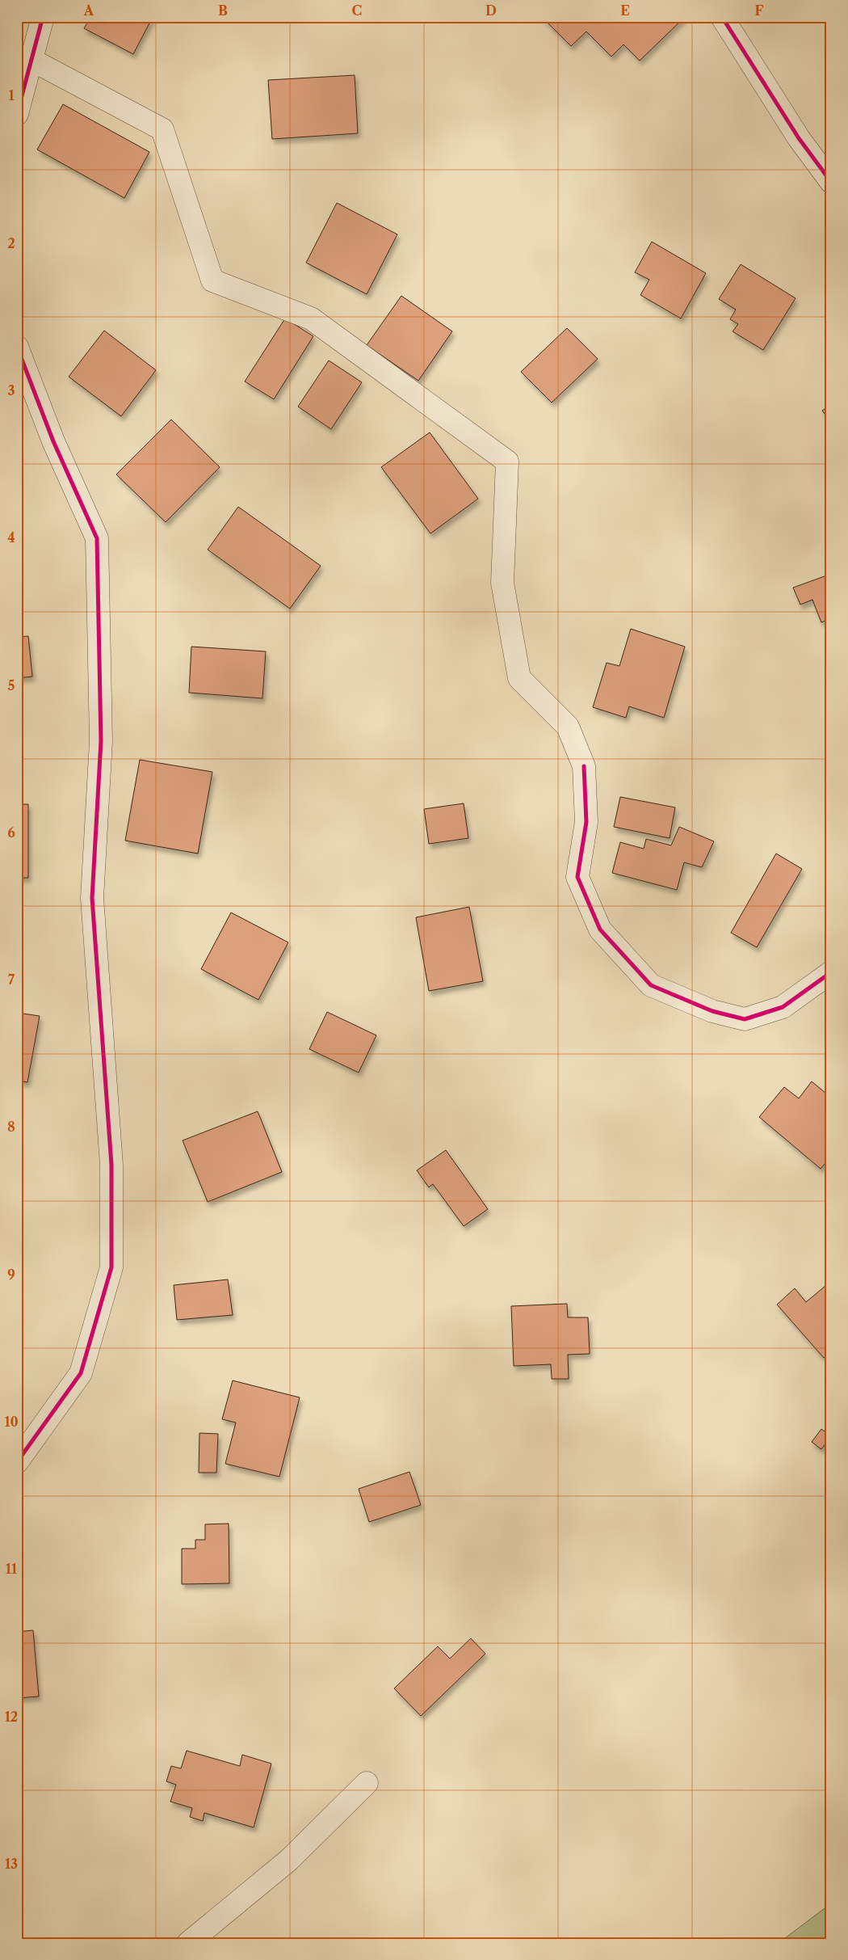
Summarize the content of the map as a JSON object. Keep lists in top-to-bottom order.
{
  "grid": {
    "columns": [
      "A",
      "B",
      "C",
      "D",
      "E",
      "F"
    ],
    "rows": [
      "1",
      "2",
      "3",
      "4",
      "5",
      "6",
      "7",
      "8",
      "9",
      "10",
      "11",
      "12",
      "13"
    ]
  }
}
